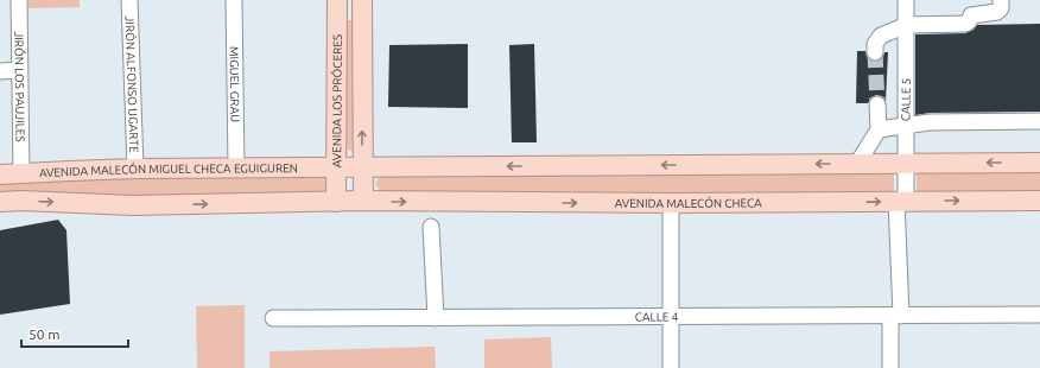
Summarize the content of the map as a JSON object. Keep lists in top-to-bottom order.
{
  "streets": {
    "main road": ["AVENIDA LOS PRÓCERES", "AVENIDA MALECÓN MIGUEL CHECA EGUIGUREN", "AVENIDA MALECÓN CHECA"],
    "street": [
      "JIRÓN ALFONSO UGARTE",
      "MIGUEL GRAU",
      "JIRÓN LOS PAUJILES",
      "CALLE 5",
      "CALLE 4"
    ]
  },
  "crossings": [
    ["JIRÓN ALFONSO UGARTE", "AVENIDA MALECÓN MIGUEL CHECA EGUIGUREN"],
    ["MIGUEL GRAU", "AVENIDA MALECÓN MIGUEL CHECA EGUIGUREN"],
    ["JIRÓN LOS PAUJILES", "AVENIDA MALECÓN MIGUEL CHECA EGUIGUREN"],
    ["CALLE 5", "AVENIDA MALECÓN CHECA"],
    ["CALLE 5", "CALLE 4"],
    ["AVENIDA LOS PRÓCERES", "AVENIDA MALECÓN MIGUEL CHECA EGUIGUREN"],
    ["AVENIDA LOS PRÓCERES", "AVENIDA MALECÓN CHECA"]
  ],
  "scale_bar": "50 m"
}
